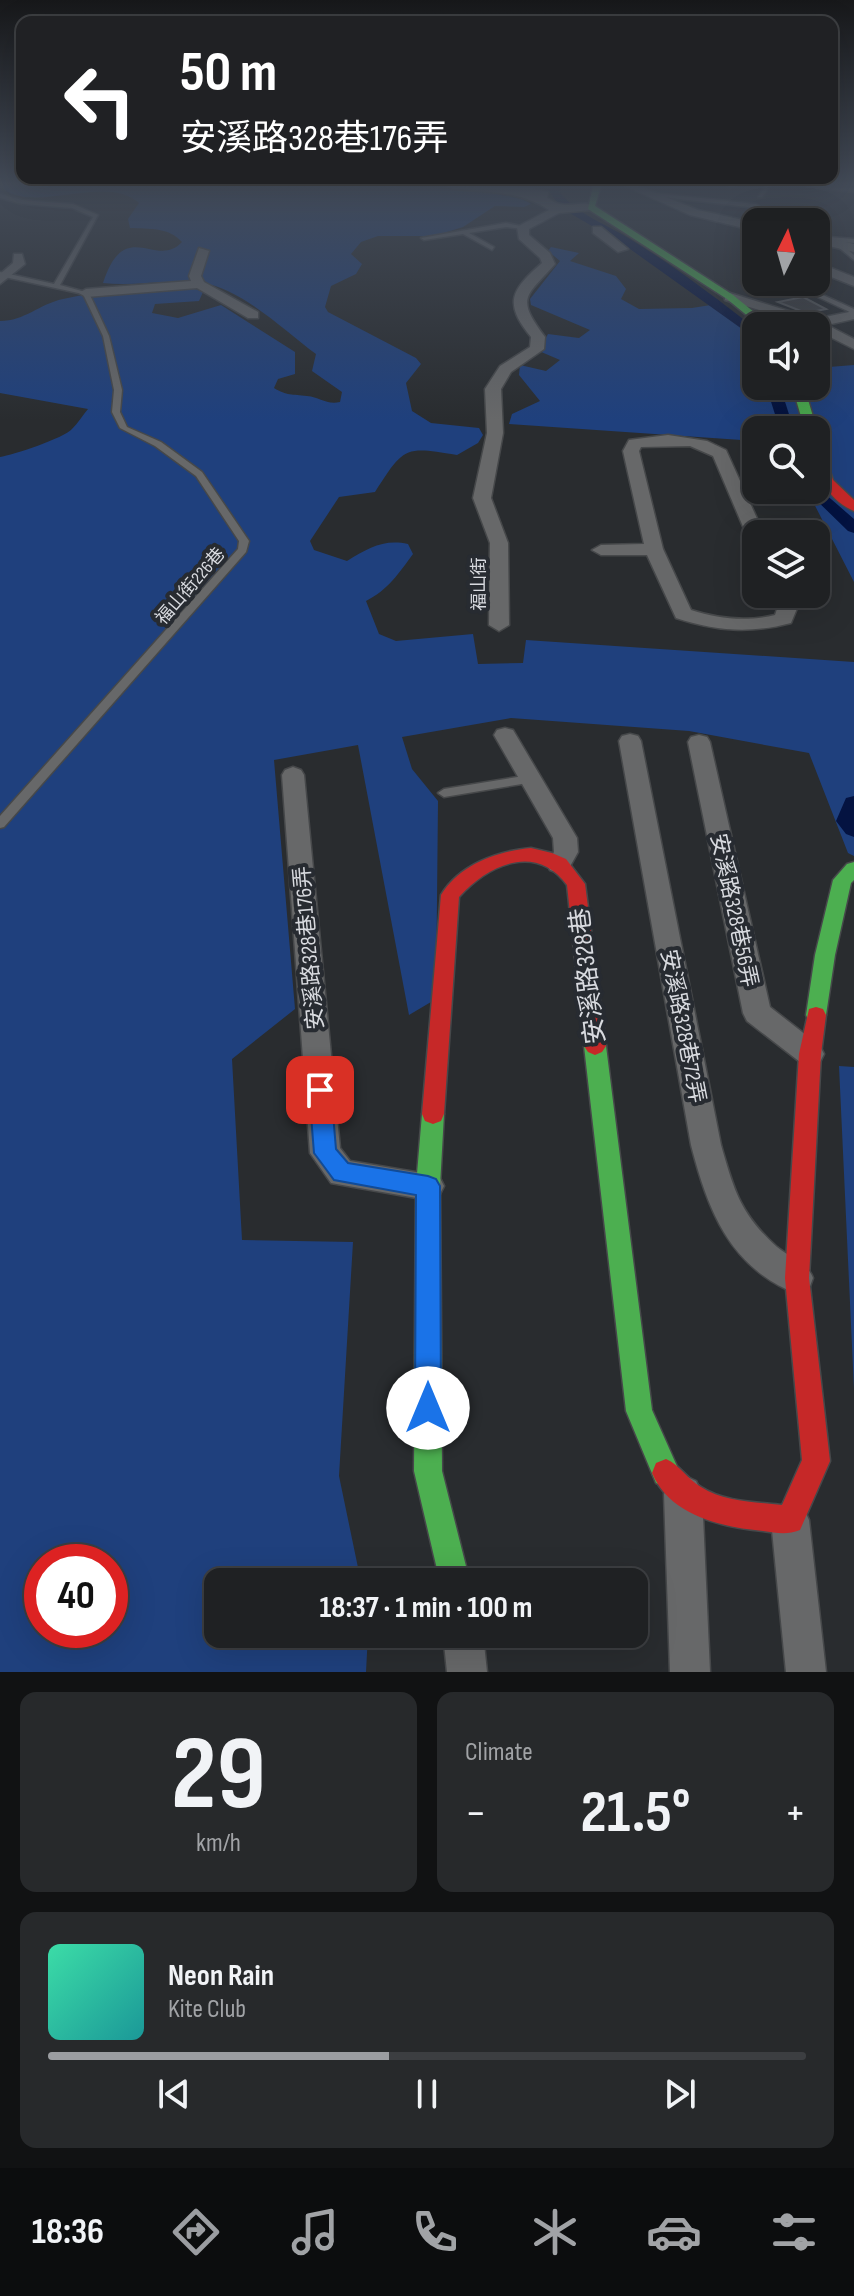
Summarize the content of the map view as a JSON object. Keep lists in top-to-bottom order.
{
  "streets": {
    "street": [
      "福山街",
      "安溪路328巷56弄",
      "安溪路328巷176弄",
      "安溪路328巷",
      "安溪路328巷72弄"
    ],
    "lane": ["福山街226巷"]
  },
  "north": "top",
  "page": {
    "turn": ["50 m", "安溪路328巷176弄"],
    "limit": "40",
    "trip": "18:37 · 1 min · 100 m",
    "tile": [
      ["29", "km/h"],
      "Climate"
    ],
    "heat": ["−", "21.5°", "+"],
    "song": ["Neon Rain", "Kite Club"],
    "tabs": "18:36"
  }
}
